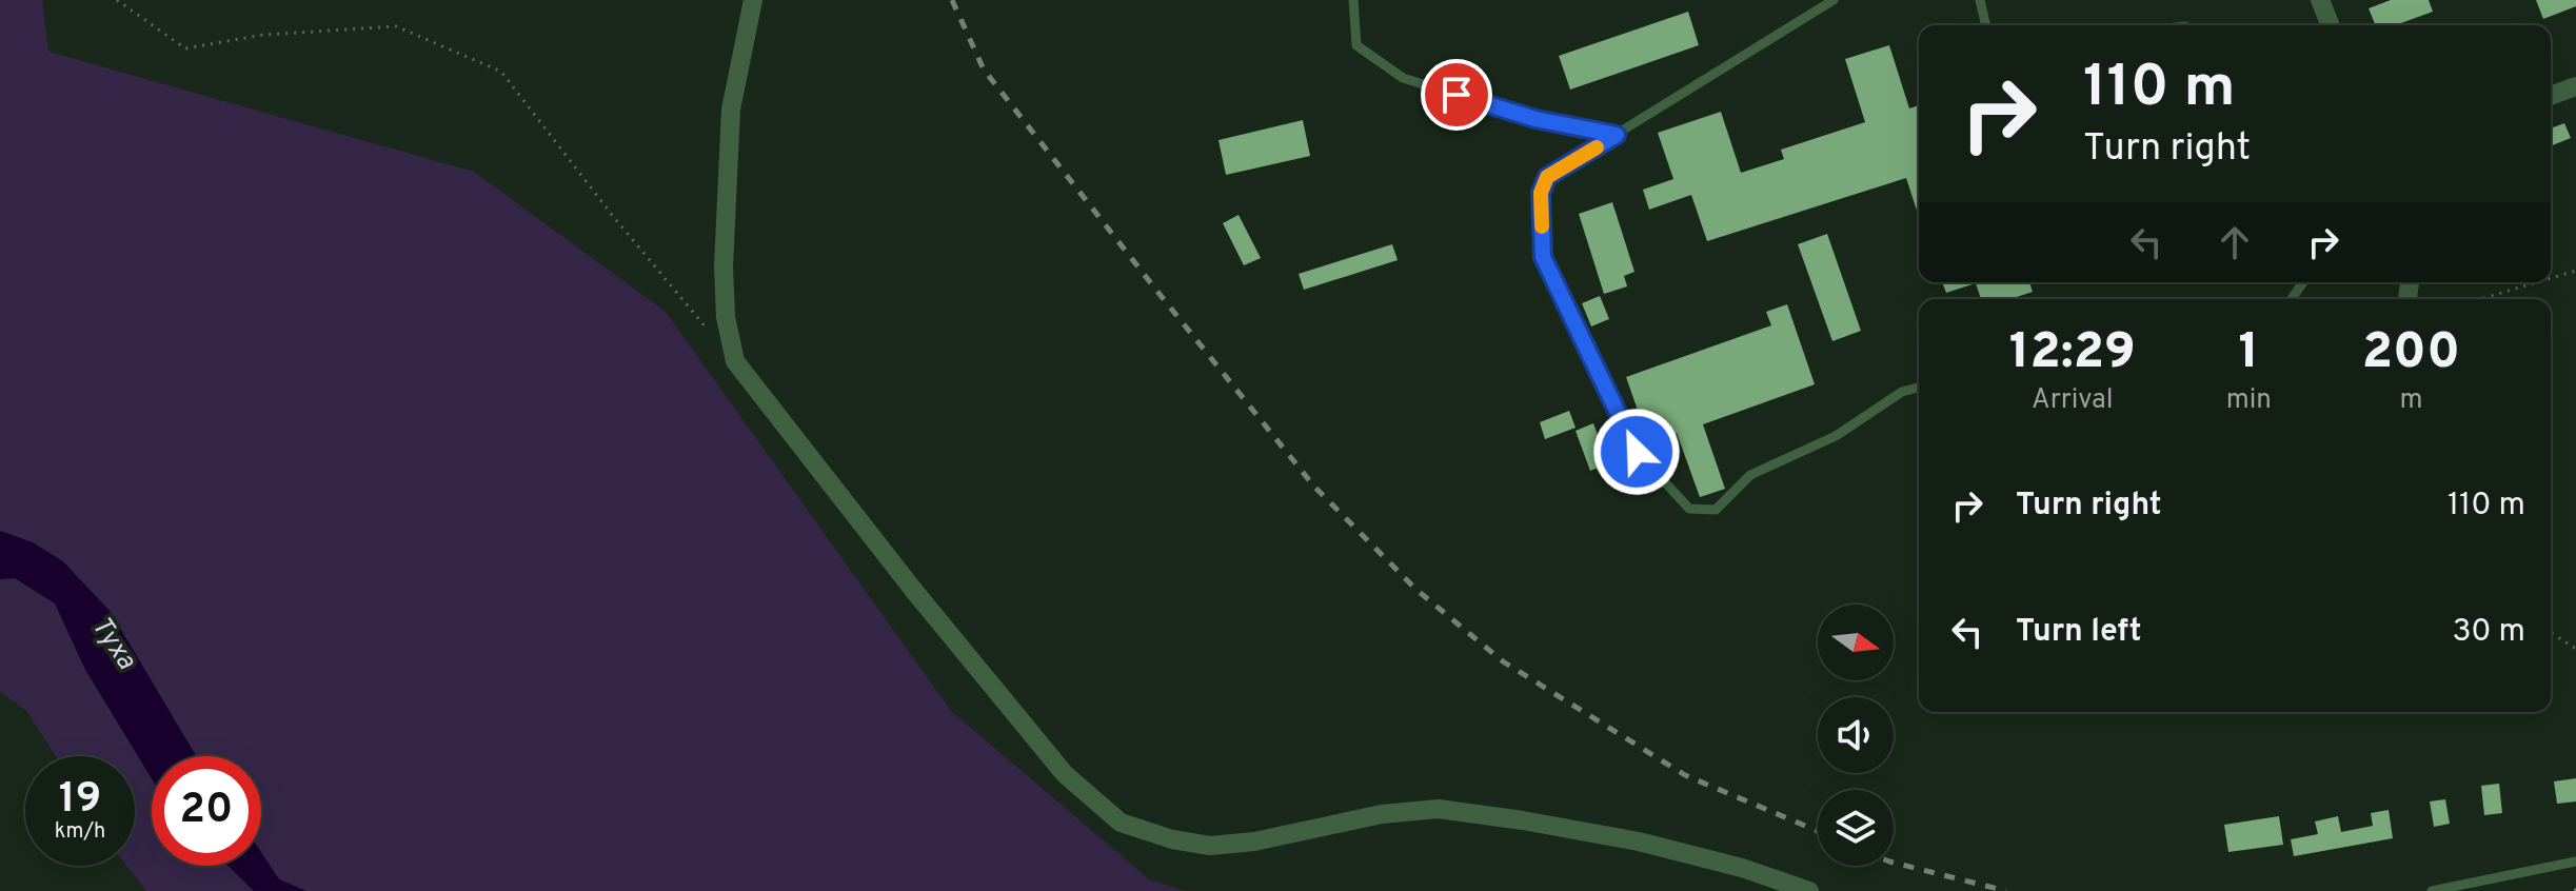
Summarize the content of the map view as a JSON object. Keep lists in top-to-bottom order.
{
  "water": ["Туха"],
  "north": "right",
  "page": {
    "turn": ["110 m", "Turn right"],
    "eta": [
      "12:29",
      "Arrival",
      "1",
      "min",
      "200",
      "m"
    ],
    "list": [
      {
        "name": "Turn right",
        "value": "110 m"
      },
      {
        "name": "Turn left",
        "value": "30 m"
      }
    ],
    "speed": "19 km/h",
    "limit": "20"
  }
}
